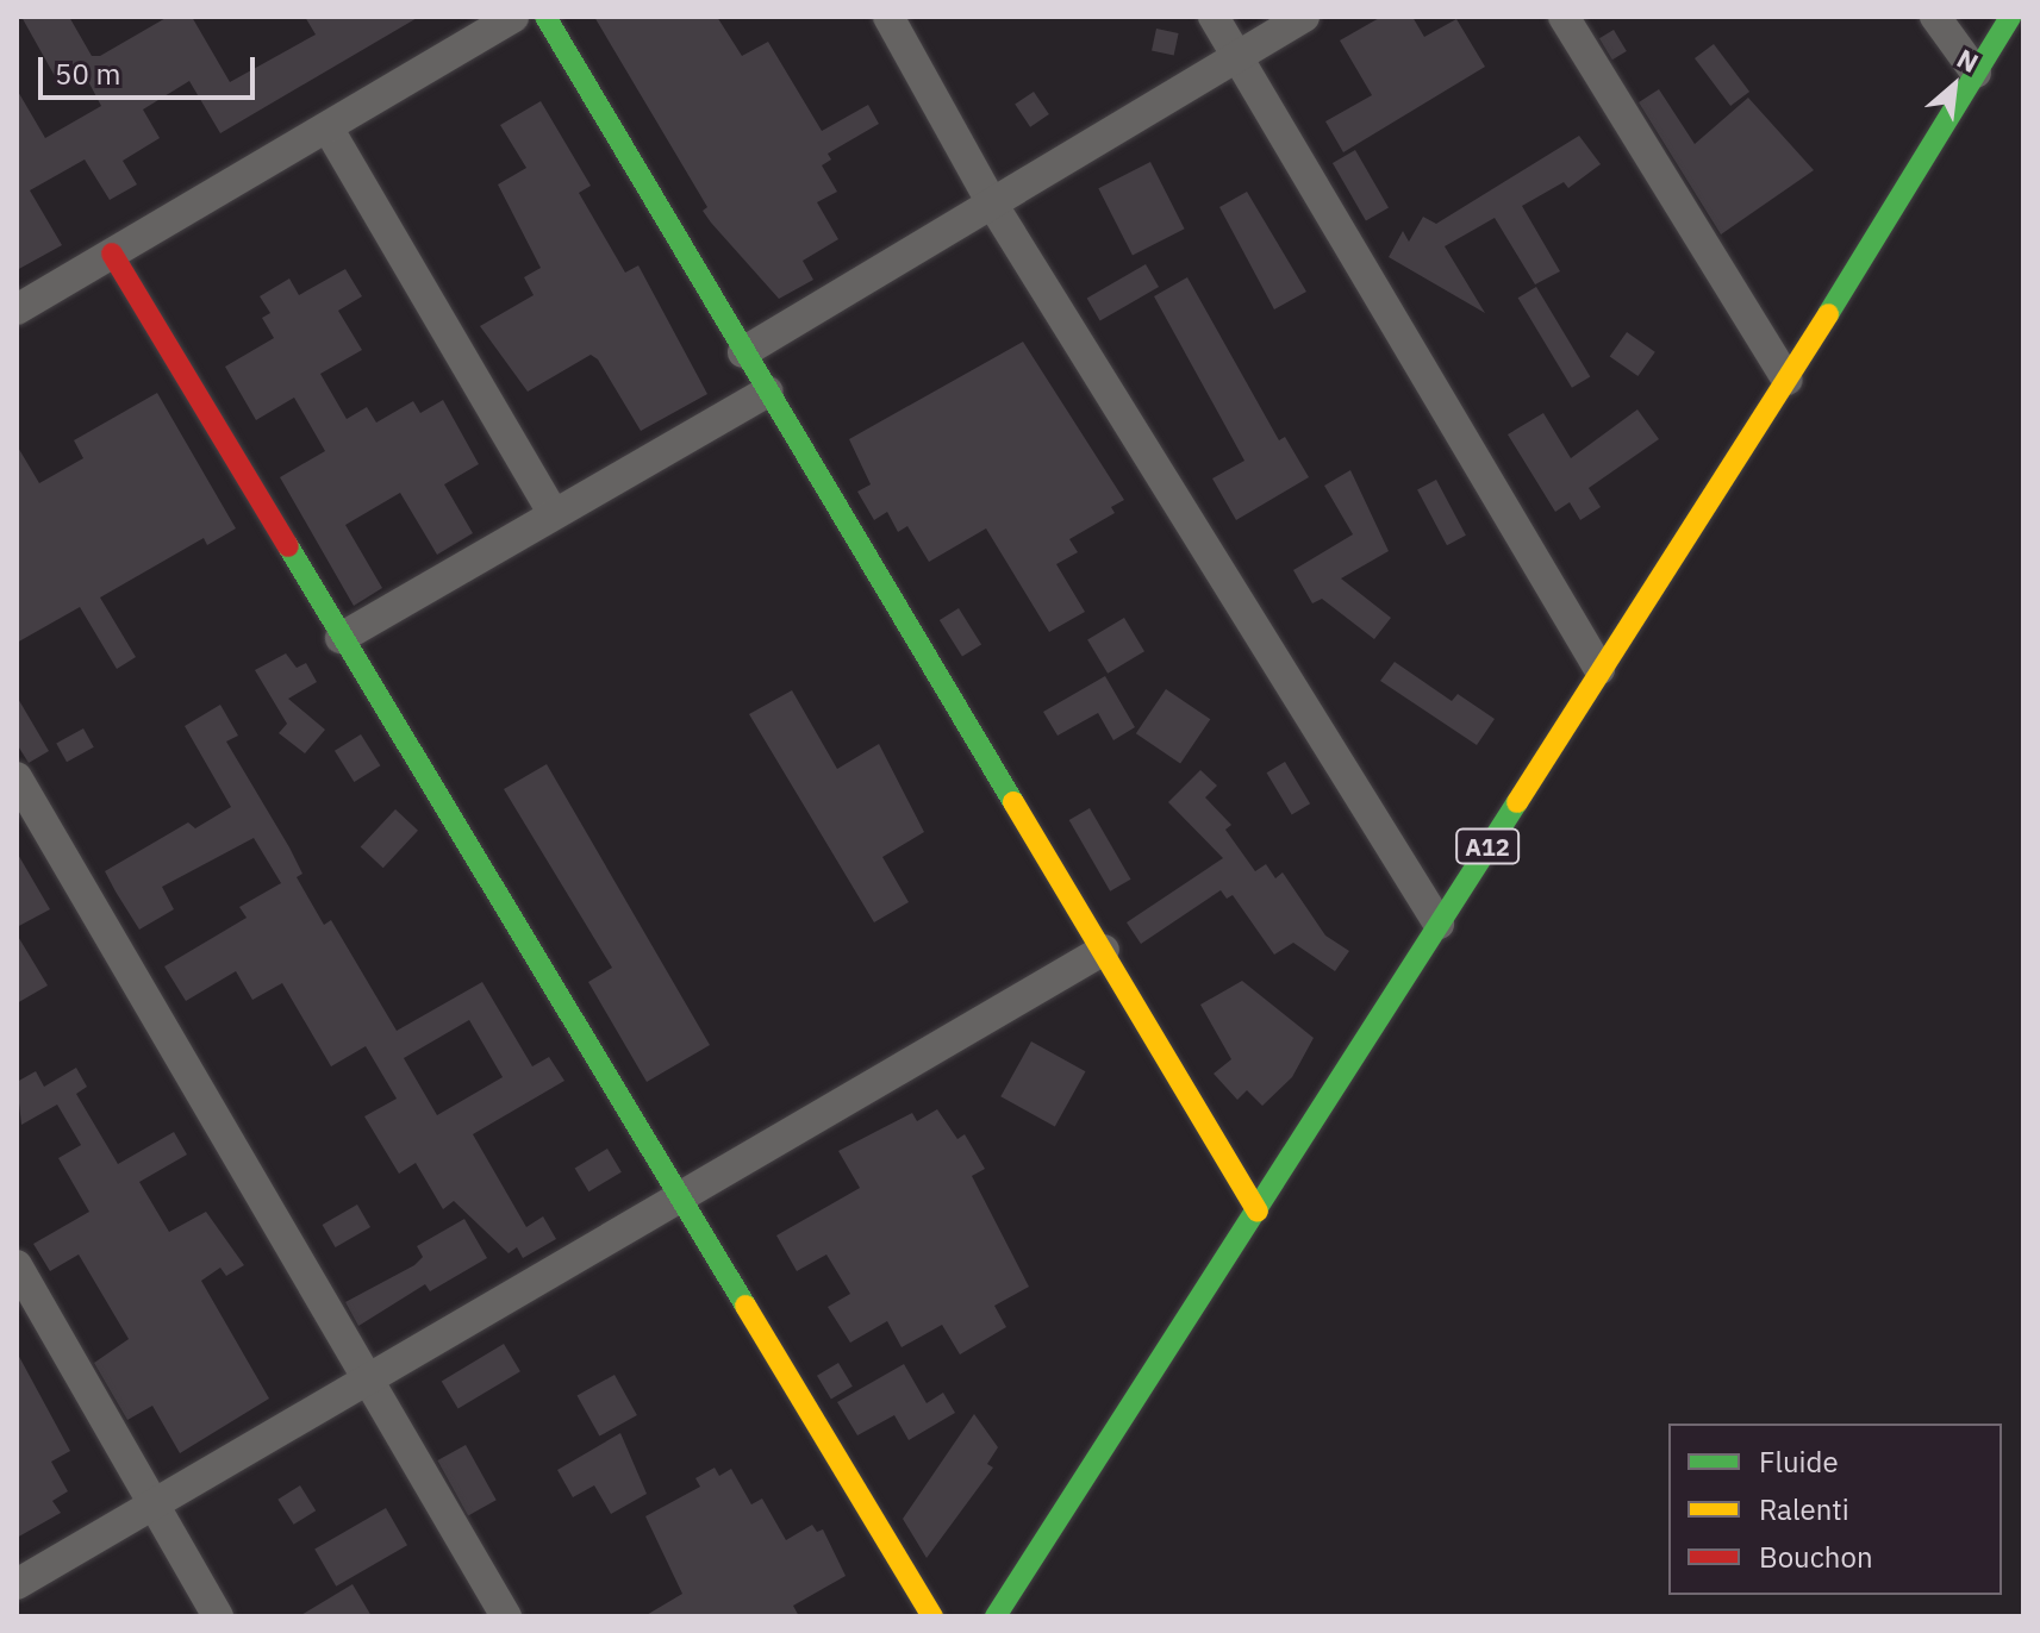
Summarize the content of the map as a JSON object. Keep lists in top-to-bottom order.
{
  "streets": {
    "street": ["A12"]
  },
  "legend": ["Fluide", "Ralenti", "Bouchon"],
  "scale_bar": "50 m",
  "north": "top right"
}
